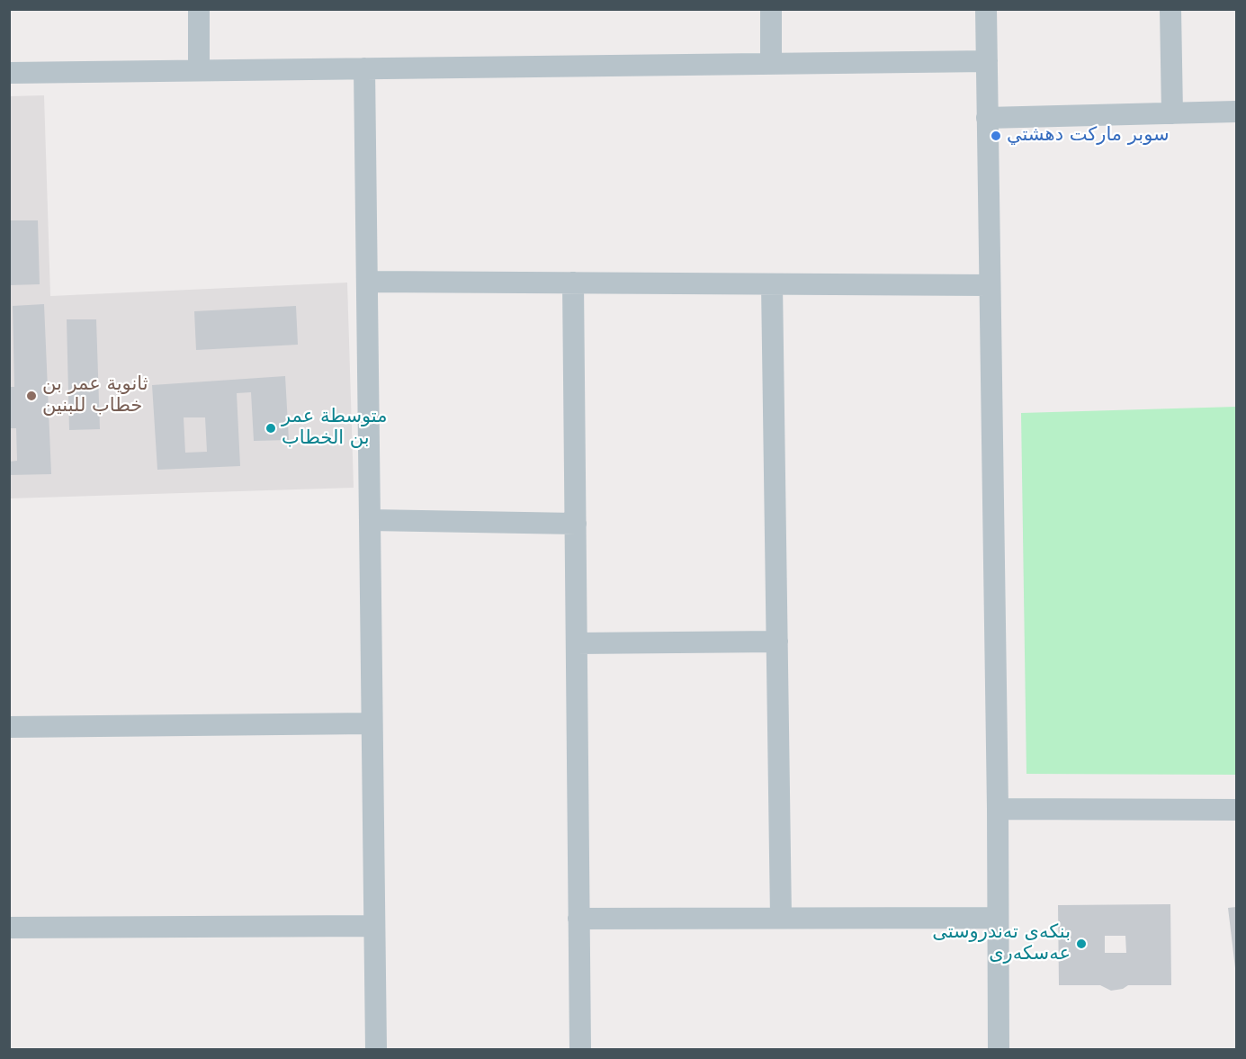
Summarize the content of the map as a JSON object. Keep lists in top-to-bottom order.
{
  "places": [
    "سوبر ماركت دهشتي",
    "ثانوية عمر بن خطاب للبنين",
    "متوسطة عمر بن الخطاب",
    "بنکەی تەندروستی عەسکەری"
  ]
}
